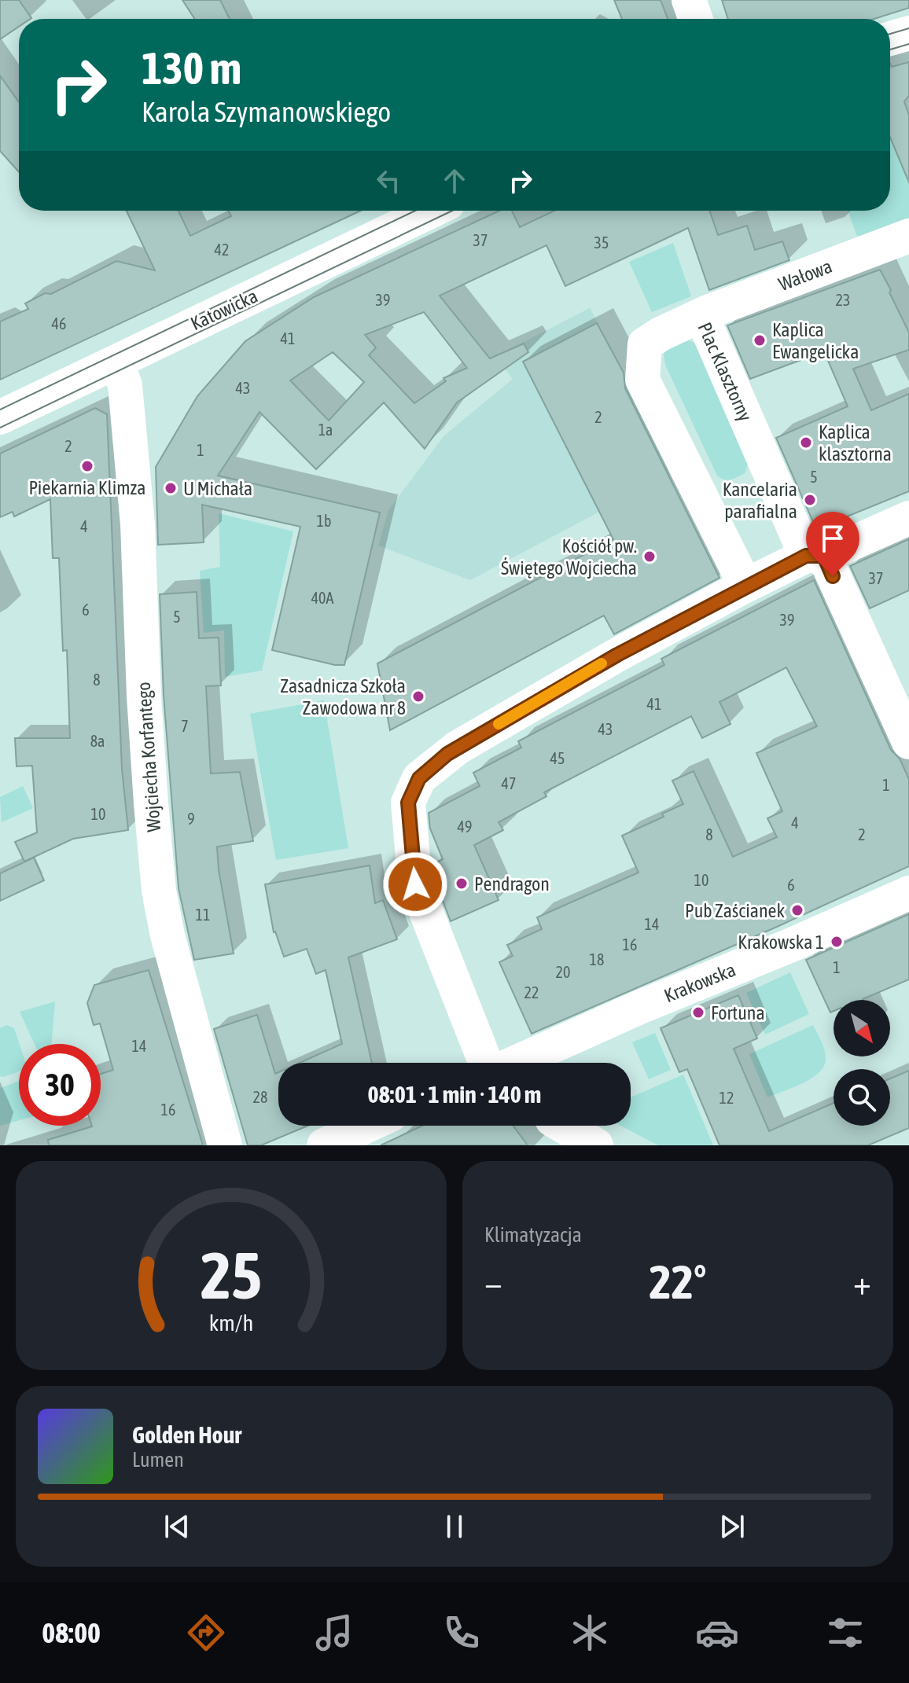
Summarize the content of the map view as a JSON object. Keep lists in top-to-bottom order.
{
  "streets": {
    "street": [
      "Wałowa",
      "Katowicka",
      "Plac Klasztorny",
      "Wojciecha Korfantego",
      "Krakowska"
    ]
  },
  "crossings": [
    ["Wałowa", "Plac Klasztorny"],
    ["Katowicka", "Wojciecha Korfantego"]
  ],
  "places": [
    "Kaplica Ewangelicka",
    "Kaplica klasztorna",
    "Piekarnia Klimza",
    "U Michała",
    "Kancelaria parafialna",
    "Kościół pw. Świętego Wojciecha",
    "Zasadnicza Szkoła Zawodowa nr 8",
    "Pendragon",
    "Pub Zaścianek",
    "Krakowska 1",
    "Fortuna"
  ],
  "house_numbers": [
    "37",
    "35",
    "42",
    "39",
    "23",
    "46",
    "41",
    "43",
    "2",
    "1a",
    "2",
    "1",
    "5",
    "1b",
    "4",
    "37",
    "40A",
    "6",
    "5",
    "39",
    "8",
    "41",
    "7",
    "43",
    "8a",
    "45",
    "47",
    "1",
    "10",
    "9",
    "4",
    "49",
    "8",
    "2",
    "10",
    "6",
    "11",
    "14",
    "16",
    "18",
    "1",
    "20",
    "22",
    "14",
    "28",
    "12",
    "16"
  ],
  "north": "bottom right",
  "page": {
    "turn": ["130 m", "Karola Szymanowskiego"],
    "limit": "30",
    "trip": "08:01 · 1 min · 140 m",
    "tile": "Klimatyzacja",
    "heat": ["−", "22°", "+"],
    "song": ["Golden Hour", "Lumen"],
    "tabs": "08:00",
    "gauge": ["25", "km/h"]
  }
}
